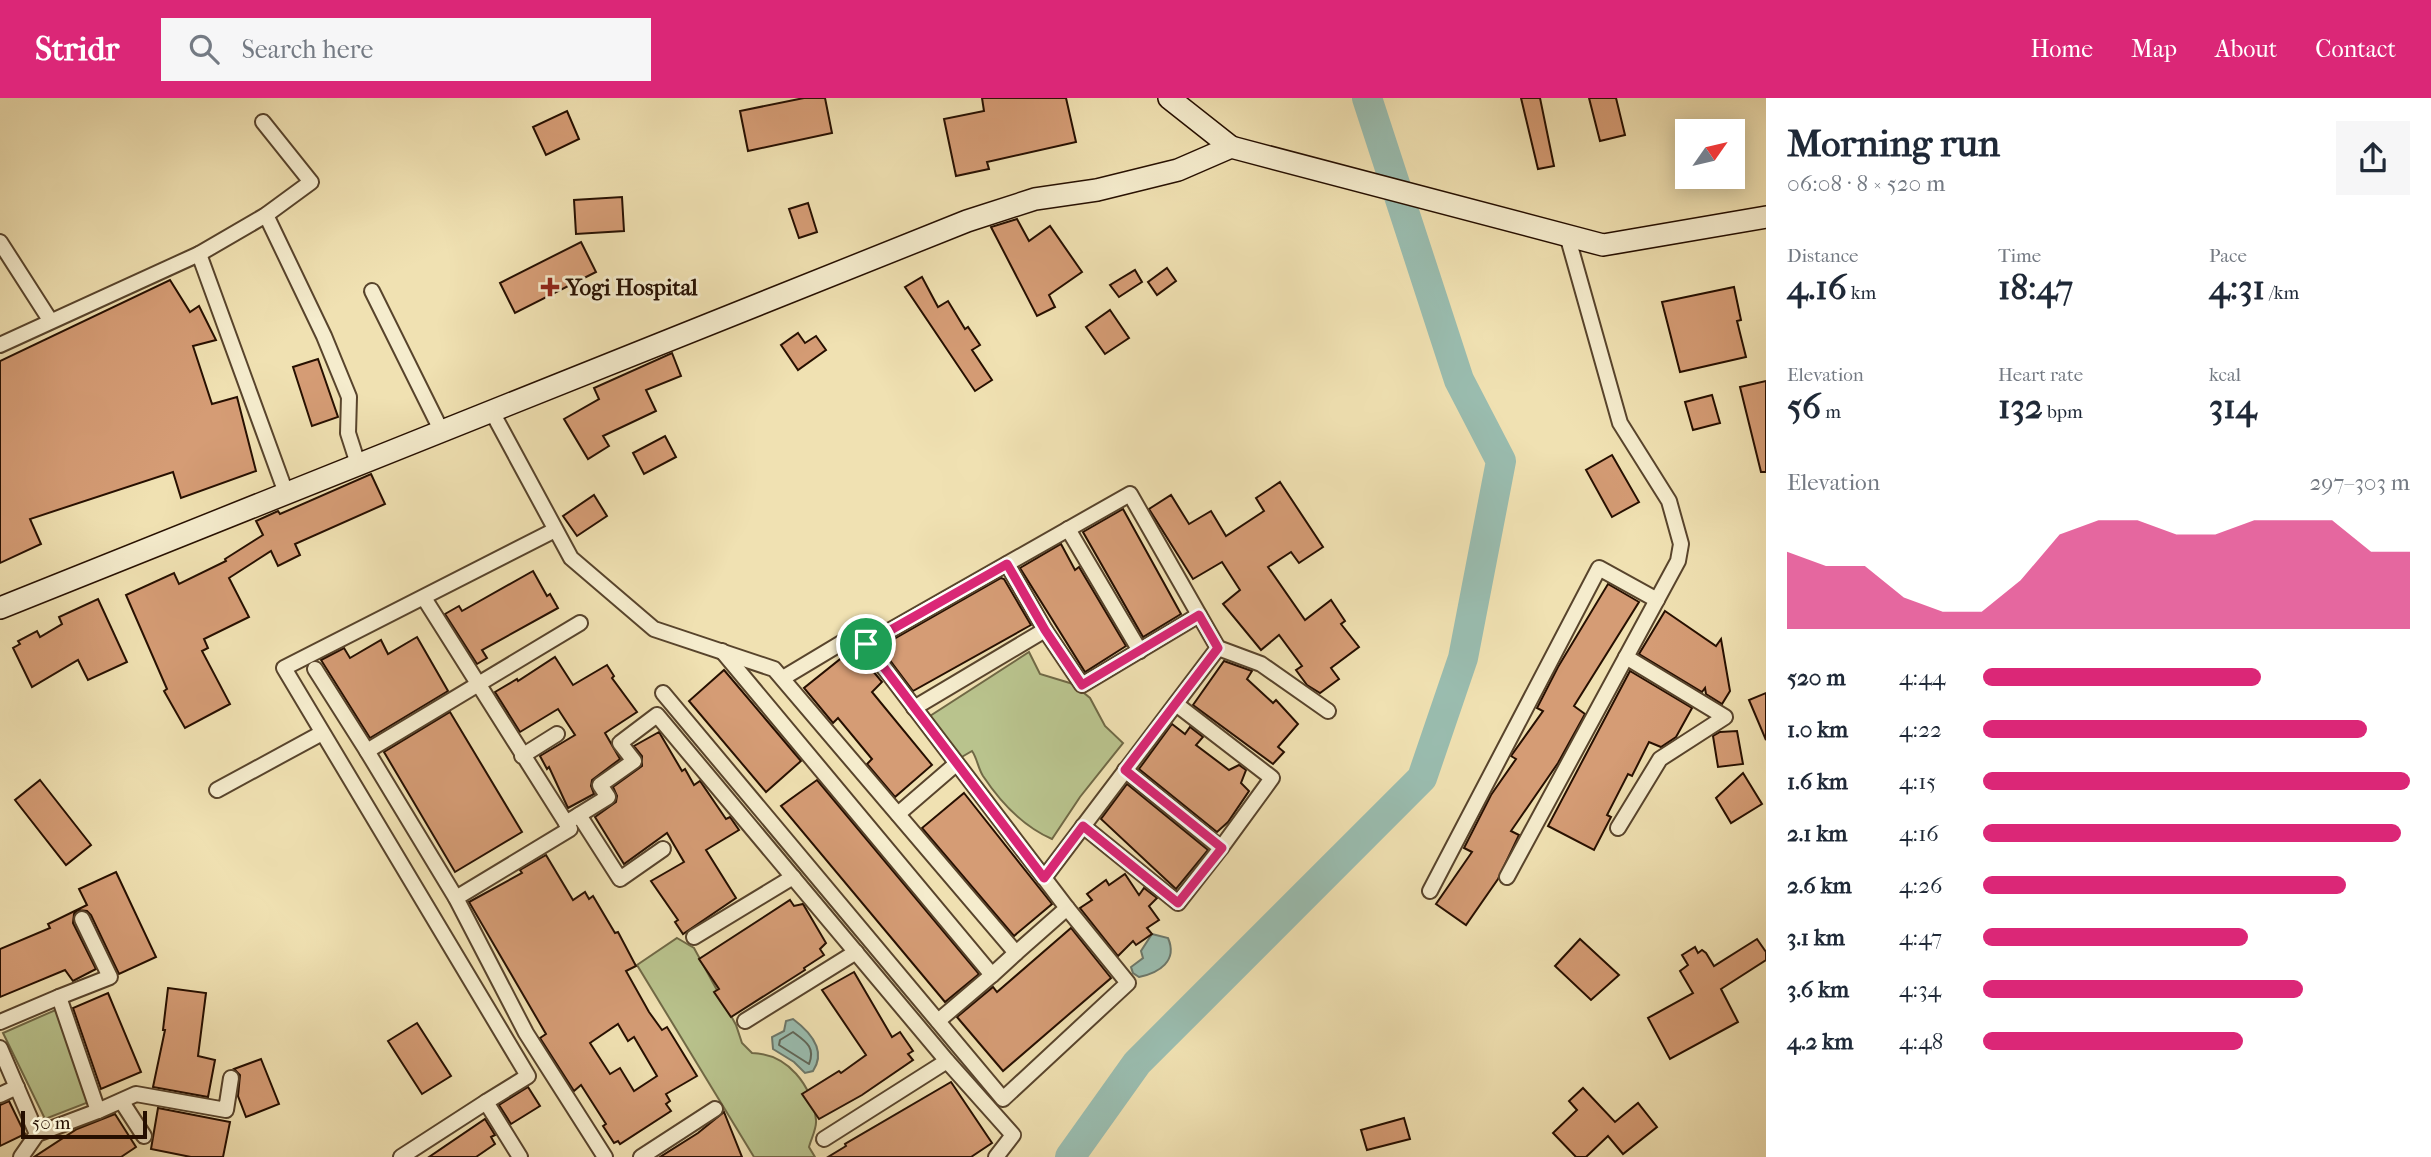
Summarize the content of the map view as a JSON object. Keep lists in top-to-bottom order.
{
  "places": {
    "health": ["Yogi Hospital"]
  },
  "scale_bar": "50 m",
  "north": "top right",
  "page": {
    "header": "Stridr",
    "search": "Search here",
    "nav": [
      "Home",
      "Map",
      "About",
      "Contact"
    ],
    "heading": ["Morning run", "06:08 · 8 × 520 m"],
    "stats": [
      ["Distance", "4.16 km"],
      ["Time", "18:47"],
      ["Pace", "4:31 /km"],
      ["Elevation", "56 m"],
      ["Heart rate", "132 bpm"],
      ["kcal", "314"]
    ],
    "chart": ["Elevation", "297–303 m"],
    "list": [
      {
        "name": "520 m",
        "note": "4:44"
      },
      {
        "name": "1.0 km",
        "note": "4:22"
      },
      {
        "name": "1.6 km",
        "note": "4:15"
      },
      {
        "name": "2.1 km",
        "note": "4:16"
      },
      {
        "name": "2.6 km",
        "note": "4:26"
      },
      {
        "name": "3.1 km",
        "note": "4:47"
      },
      {
        "name": "3.6 km",
        "note": "4:34"
      },
      {
        "name": "4.2 km",
        "note": "4:48"
      }
    ],
    "scale": "50 m"
  }
}
